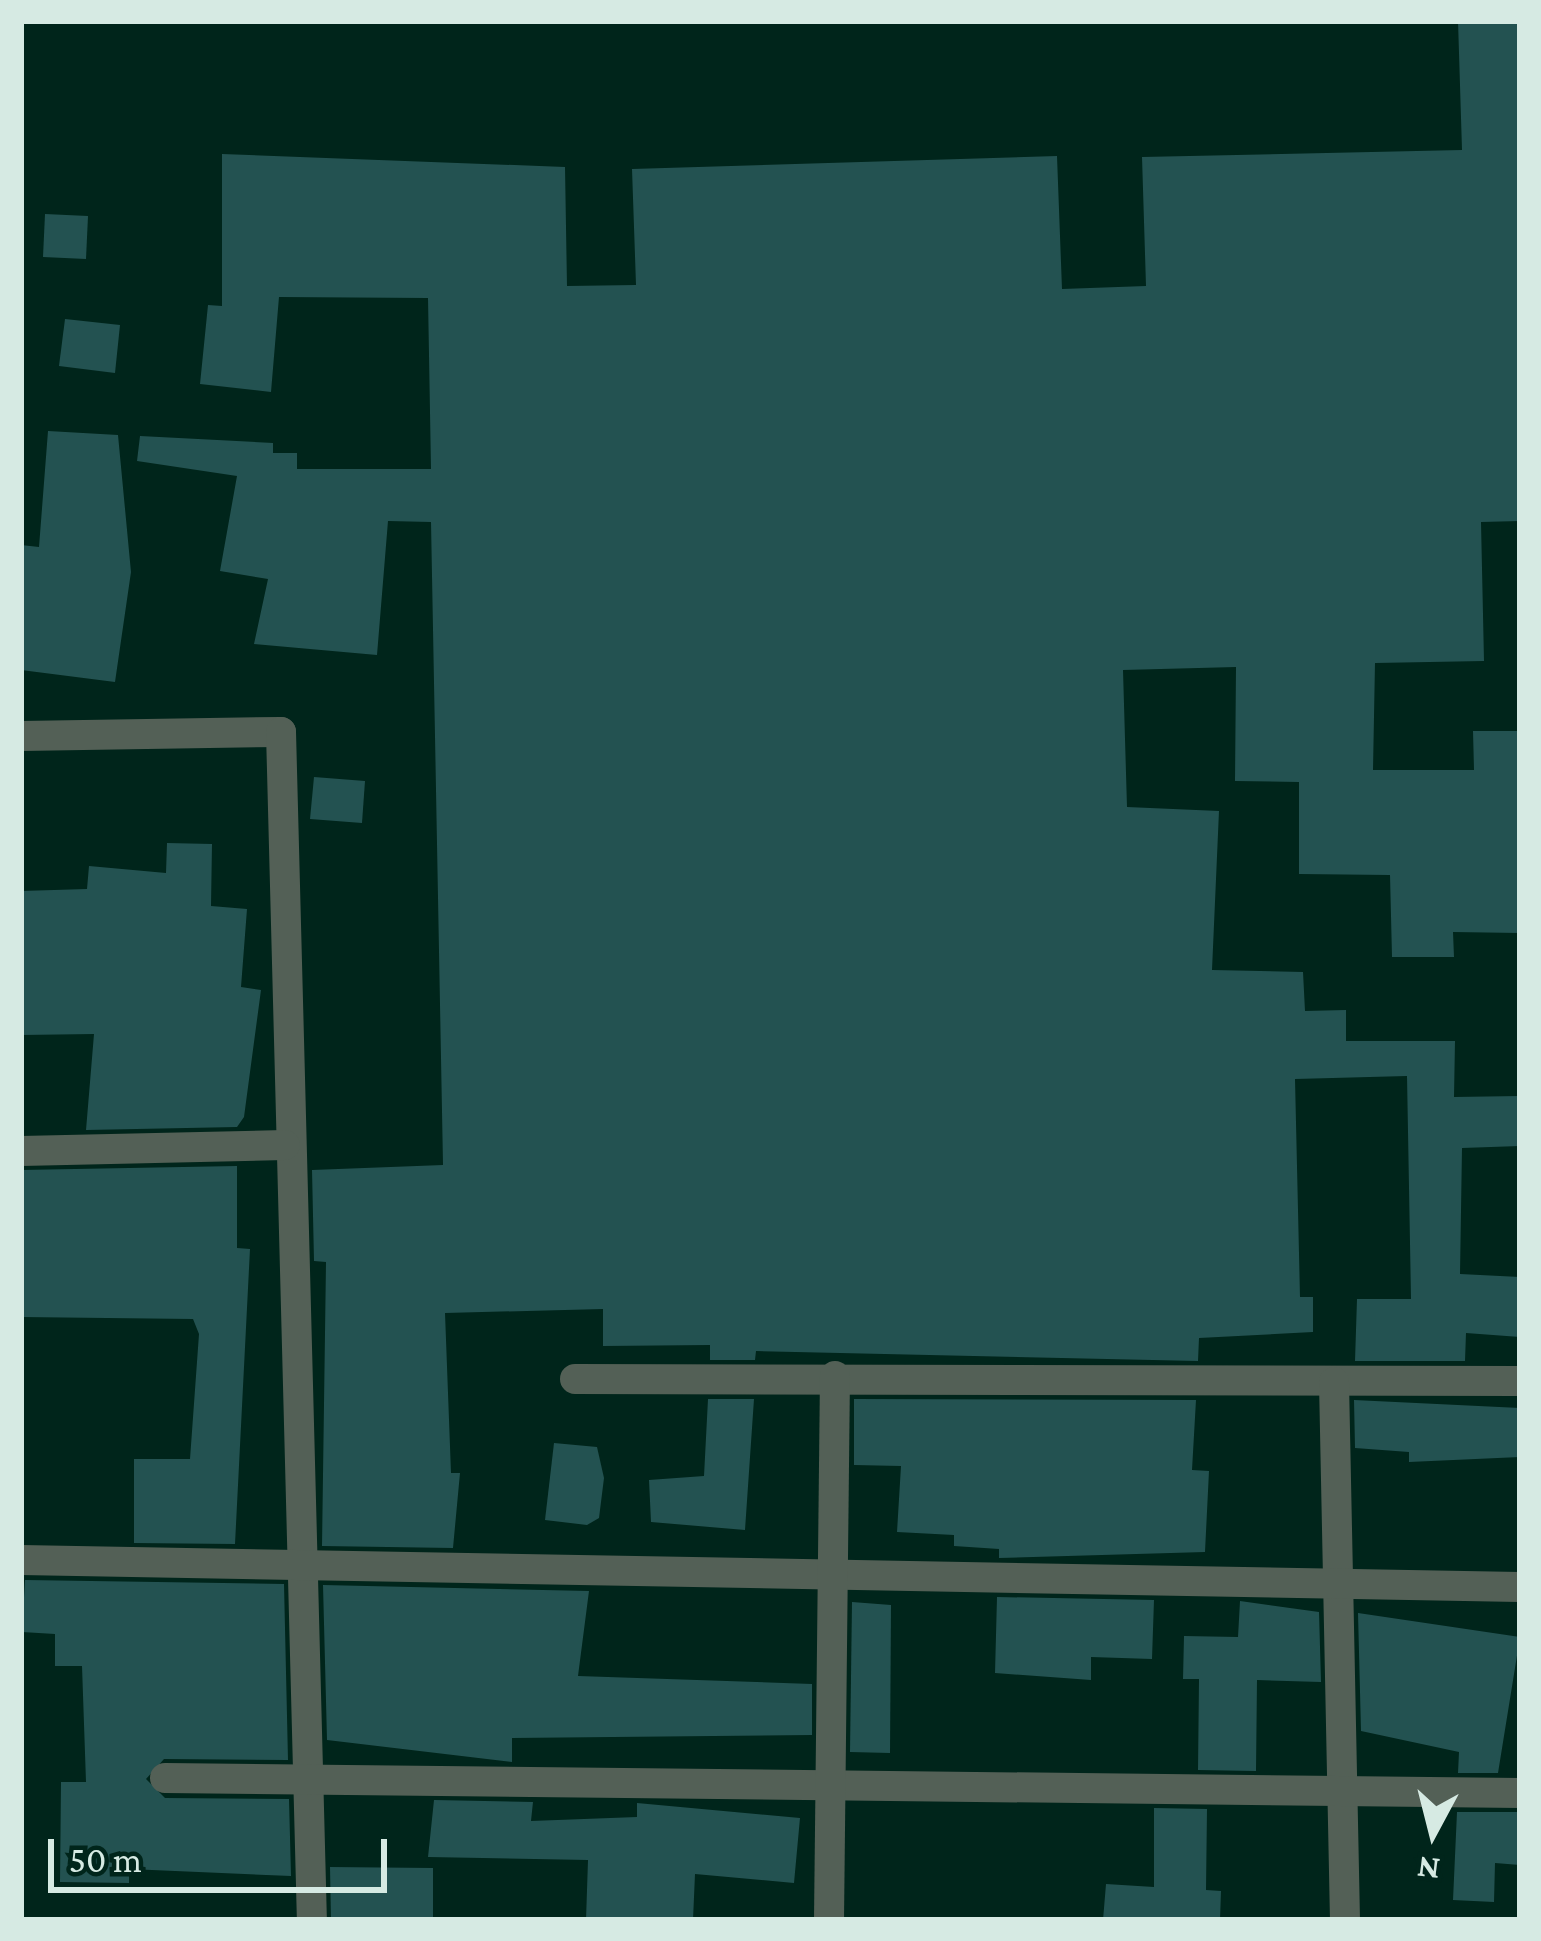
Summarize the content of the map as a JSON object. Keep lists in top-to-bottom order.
{
  "scale_bar": "50 m",
  "north": "bottom"
}
